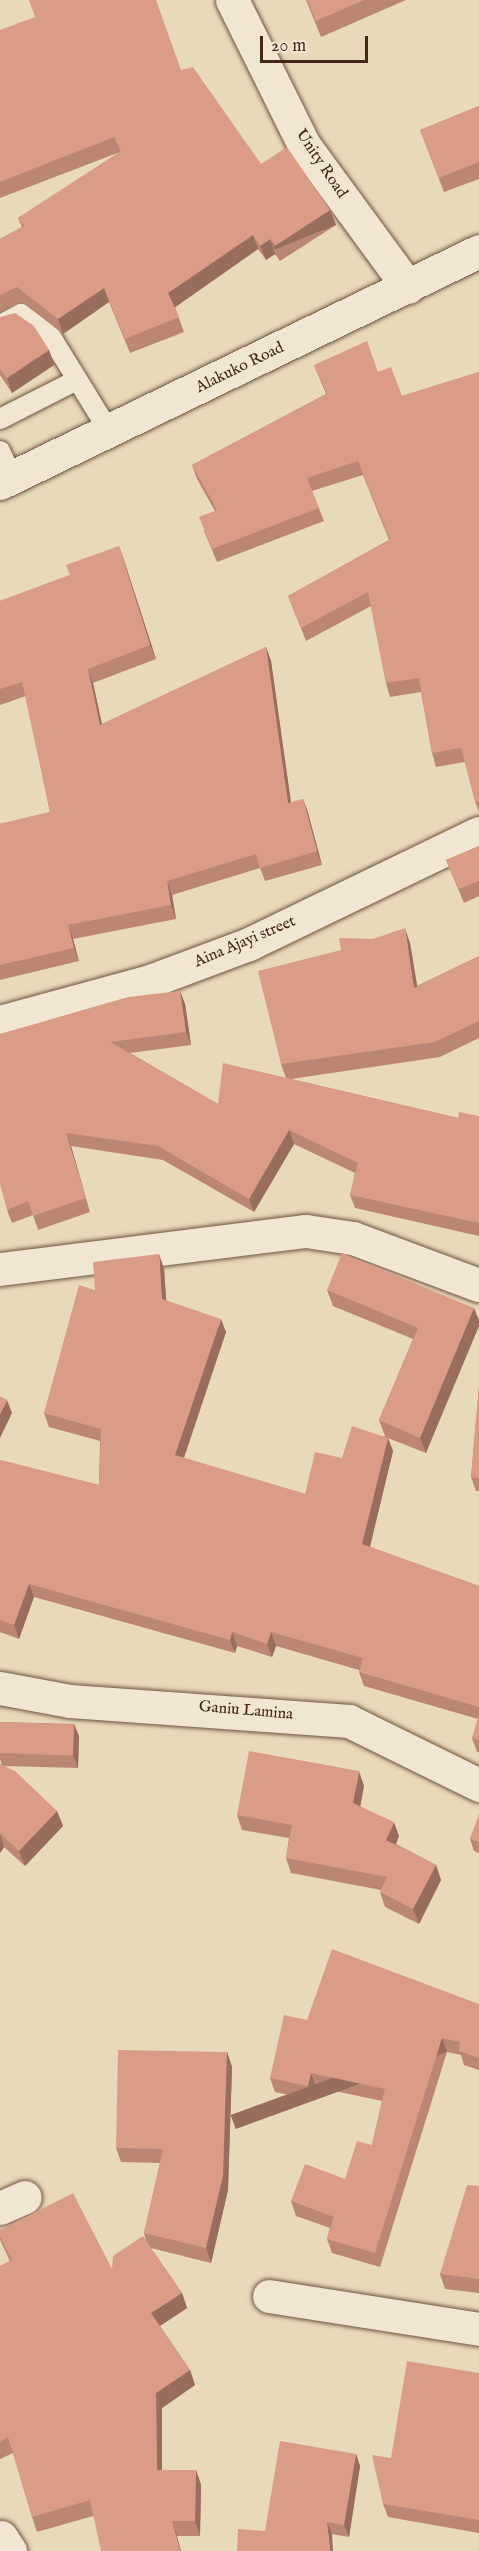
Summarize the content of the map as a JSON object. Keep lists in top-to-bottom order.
{
  "streets": {
    "street": [
      "Unity Road",
      "Alakuko Road",
      "Aina Ajayi street",
      "Ganiu Lamina"
    ]
  },
  "crossings": [
    ["Unity Road", "Alakuko Road"]
  ],
  "scale_bar": "20 m"
}
